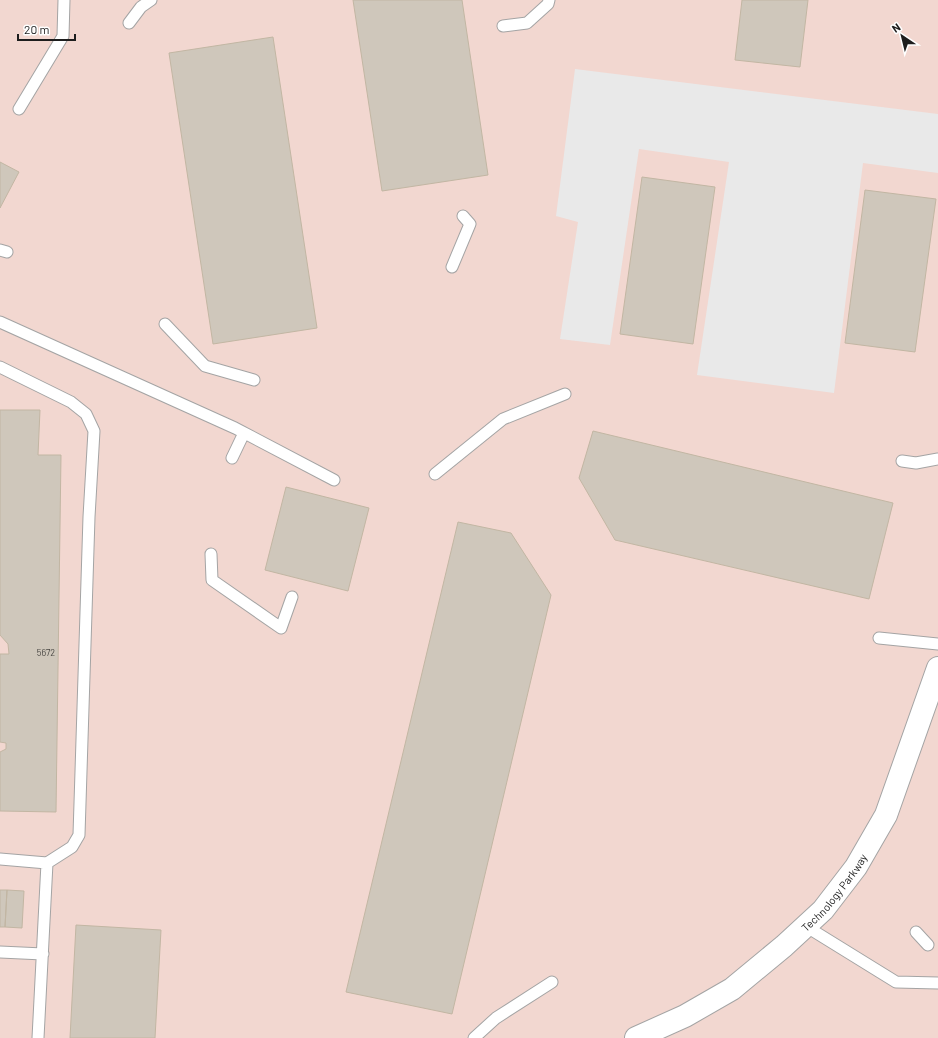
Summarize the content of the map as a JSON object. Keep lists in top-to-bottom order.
{
  "streets": {
    "street": ["Technology Parkway"]
  },
  "house_numbers": ["5672"],
  "scale_bar": "20 m",
  "north": "top left"
}
